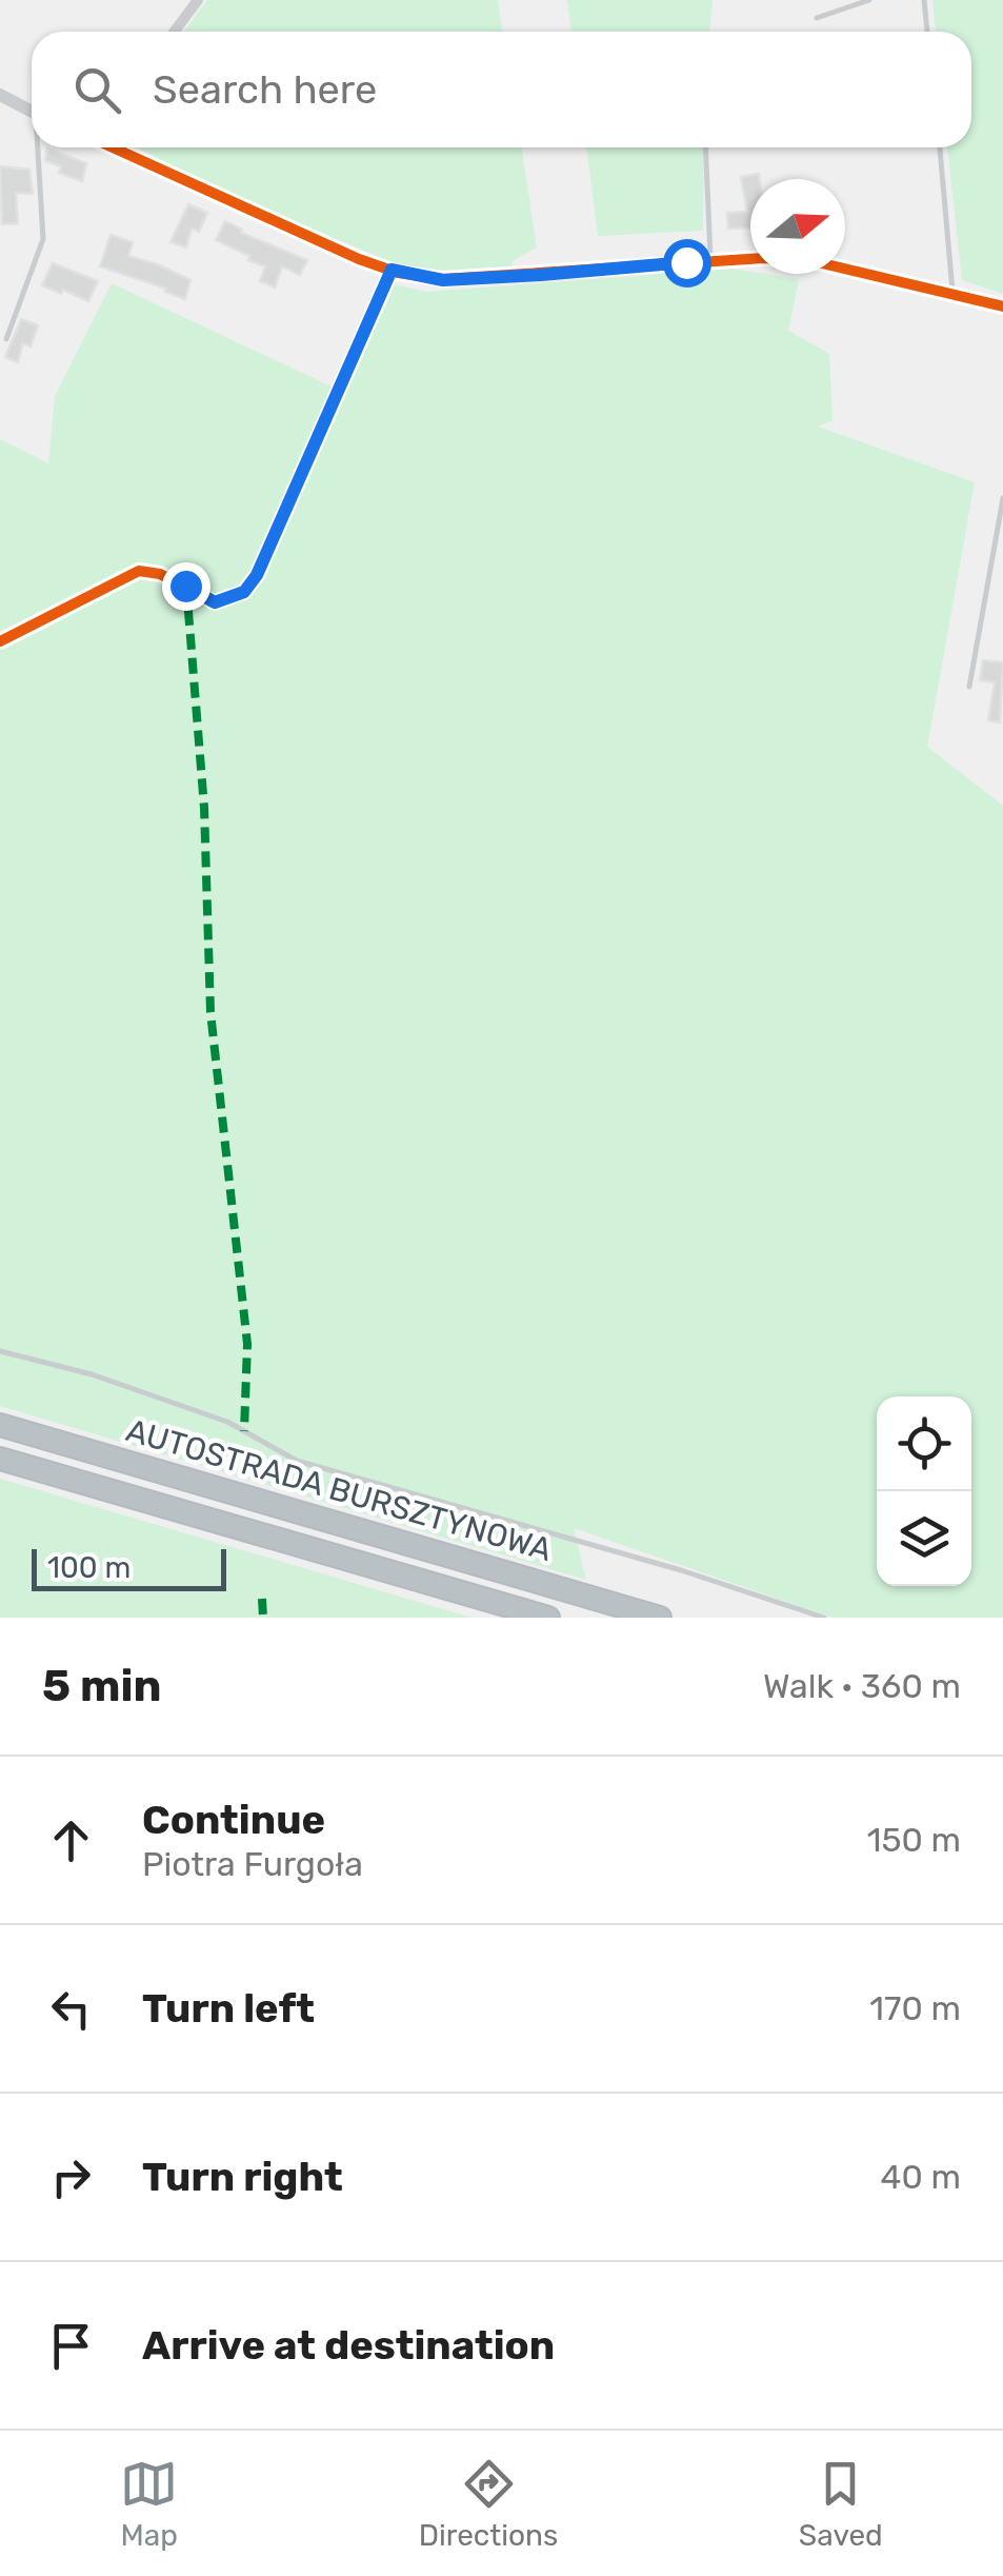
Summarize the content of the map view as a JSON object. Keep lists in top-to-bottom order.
{
  "streets": {
    "highway": ["AUTOSTRADA BURSZTYNOWA"]
  },
  "scale_bar": "100 m",
  "north": "right",
  "page": {
    "search": "Search here",
    "scale": "100 m",
    "heading": ["5 min", "Walk · 360 m"],
    "list": [
      ["Continue", "Piotra Furgoła", "150 m"],
      ["Turn left", "170 m"],
      ["Turn right", "40 m"],
      "Arrive at destination"
    ],
    "nav": ["Map", "Directions", "Saved"]
  }
}
